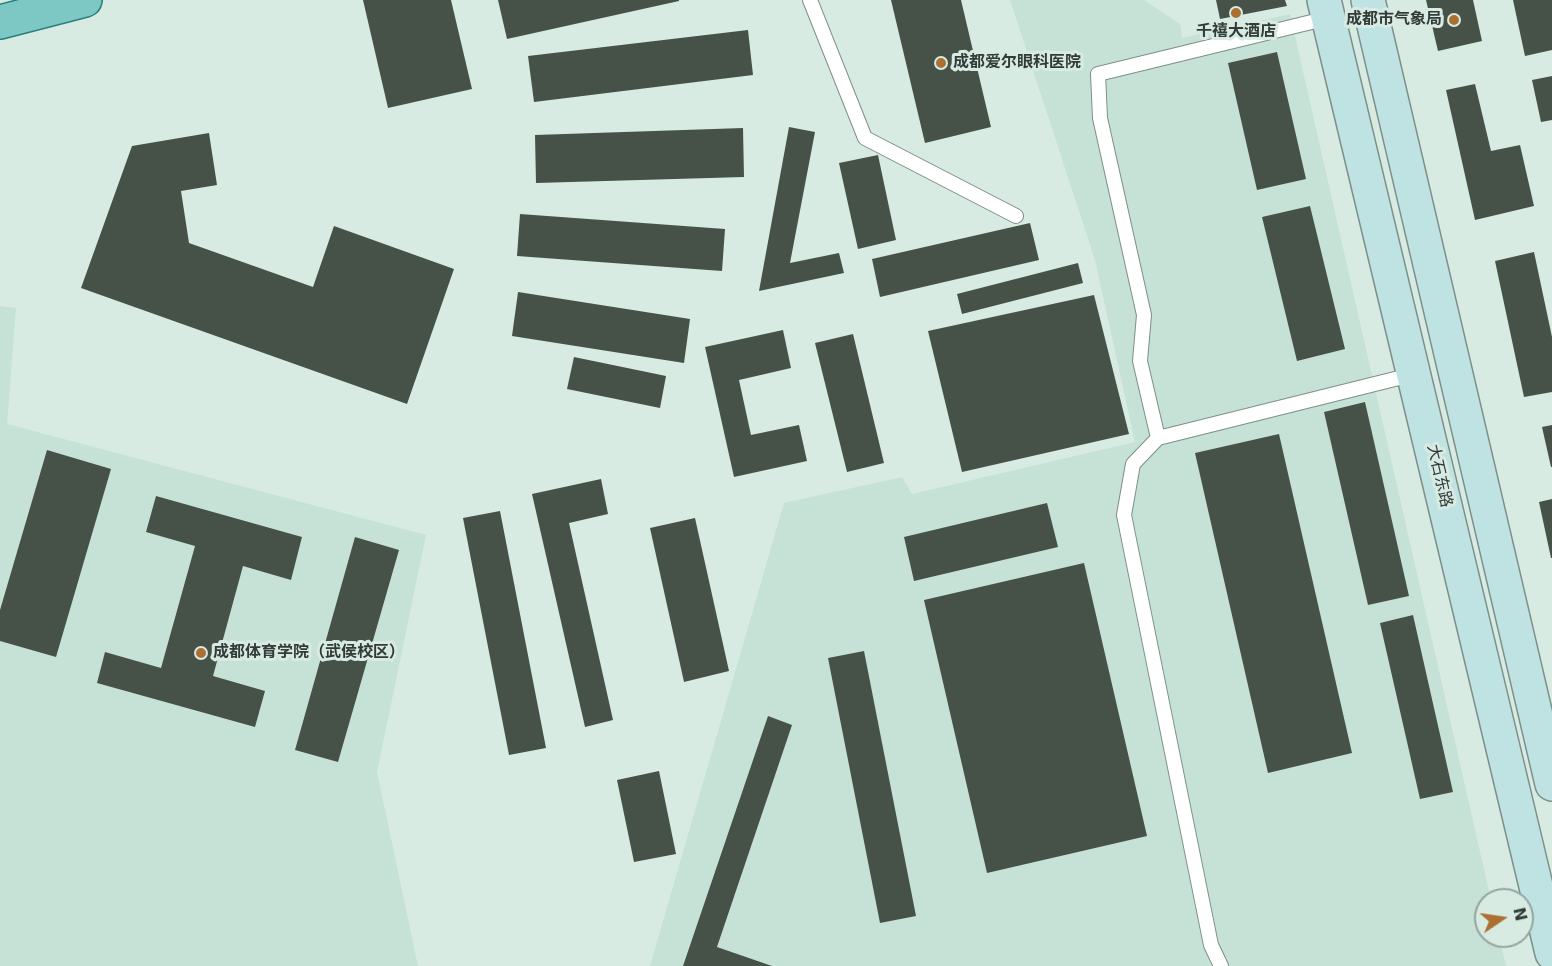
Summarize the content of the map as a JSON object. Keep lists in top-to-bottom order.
{
  "streets": {
    "main road": ["大石东路"]
  },
  "places": [
    "千禧大酒店",
    "成都市气象局",
    "成都爱尔眼科医院",
    "成都体育学院（武侯校区）"
  ],
  "north": "right"
}
